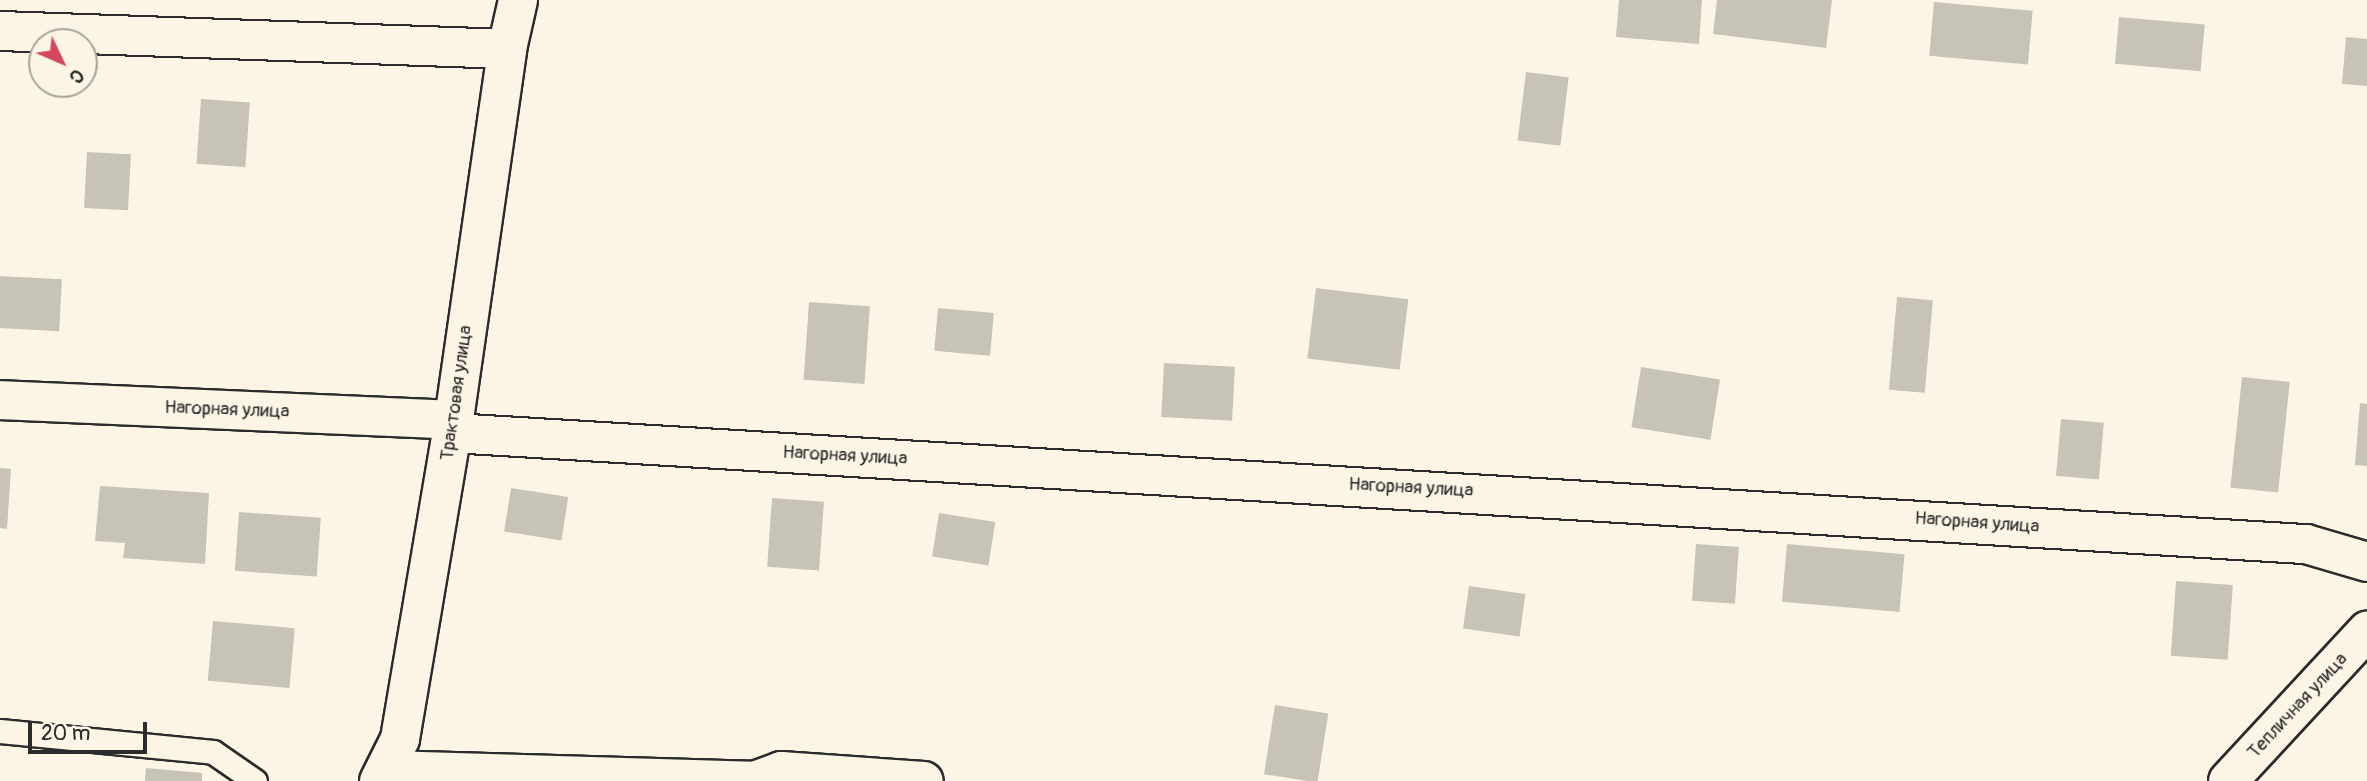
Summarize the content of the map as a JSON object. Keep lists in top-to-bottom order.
{
  "streets": {
    "street": ["Трактовая улица", "Нагорная улица", "Тепличная улица"]
  },
  "crossings": [
    ["Трактовая улица", "Нагорная улица"]
  ],
  "scale_bar": "20 m",
  "north": "bottom right"
}
